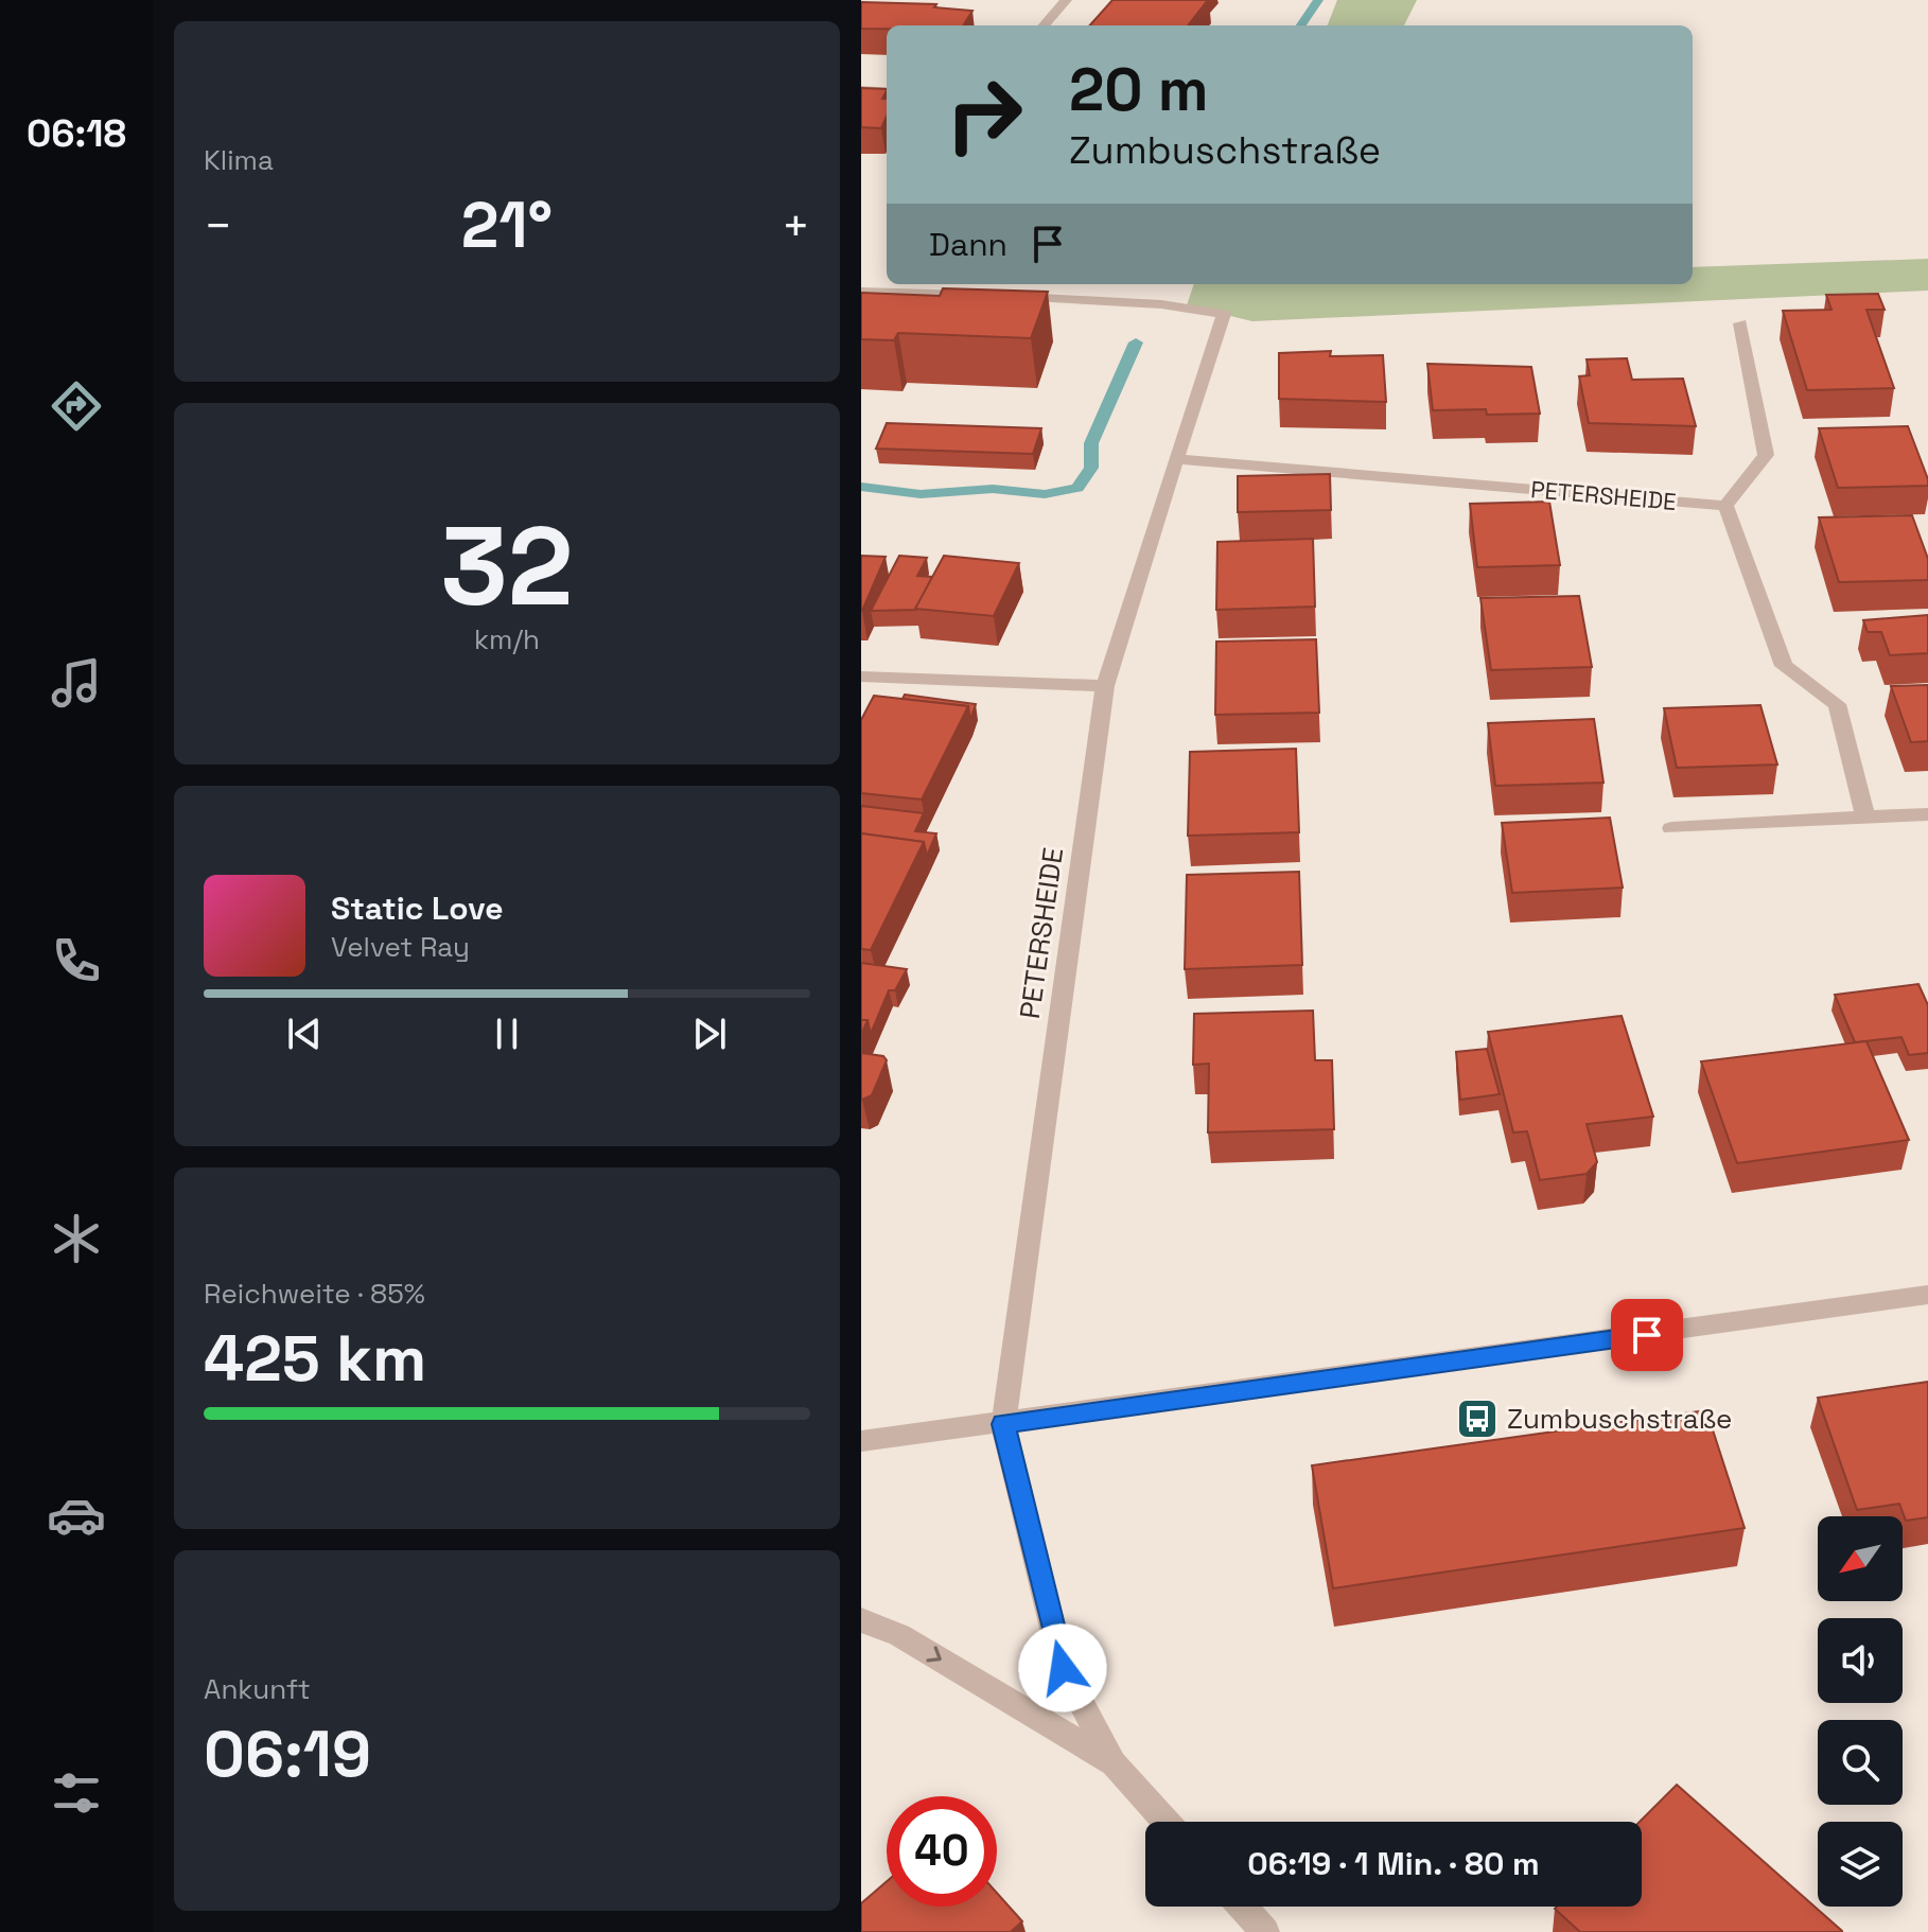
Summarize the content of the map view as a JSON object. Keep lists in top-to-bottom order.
{
  "streets": {
    "street": ["PETERSHEIDE"]
  },
  "places": {
    "bus stop": ["Zumbuschstraße"]
  },
  "north": "bottom left",
  "page": {
    "tabs": "06:18",
    "tile": [
      "Klima",
      ["32", "km/h"],
      ["Reichweite · 85%", "425 km"],
      ["Ankunft", "06:19"]
    ],
    "turn": ["20 m", "Zumbuschstraße"],
    "heat": ["−", "21°", "+"],
    "then": "Dann",
    "song": ["Static Love", "Velvet Ray"],
    "limit": "40",
    "trip": "06:19 · 1 Min. · 80 m"
  }
}
